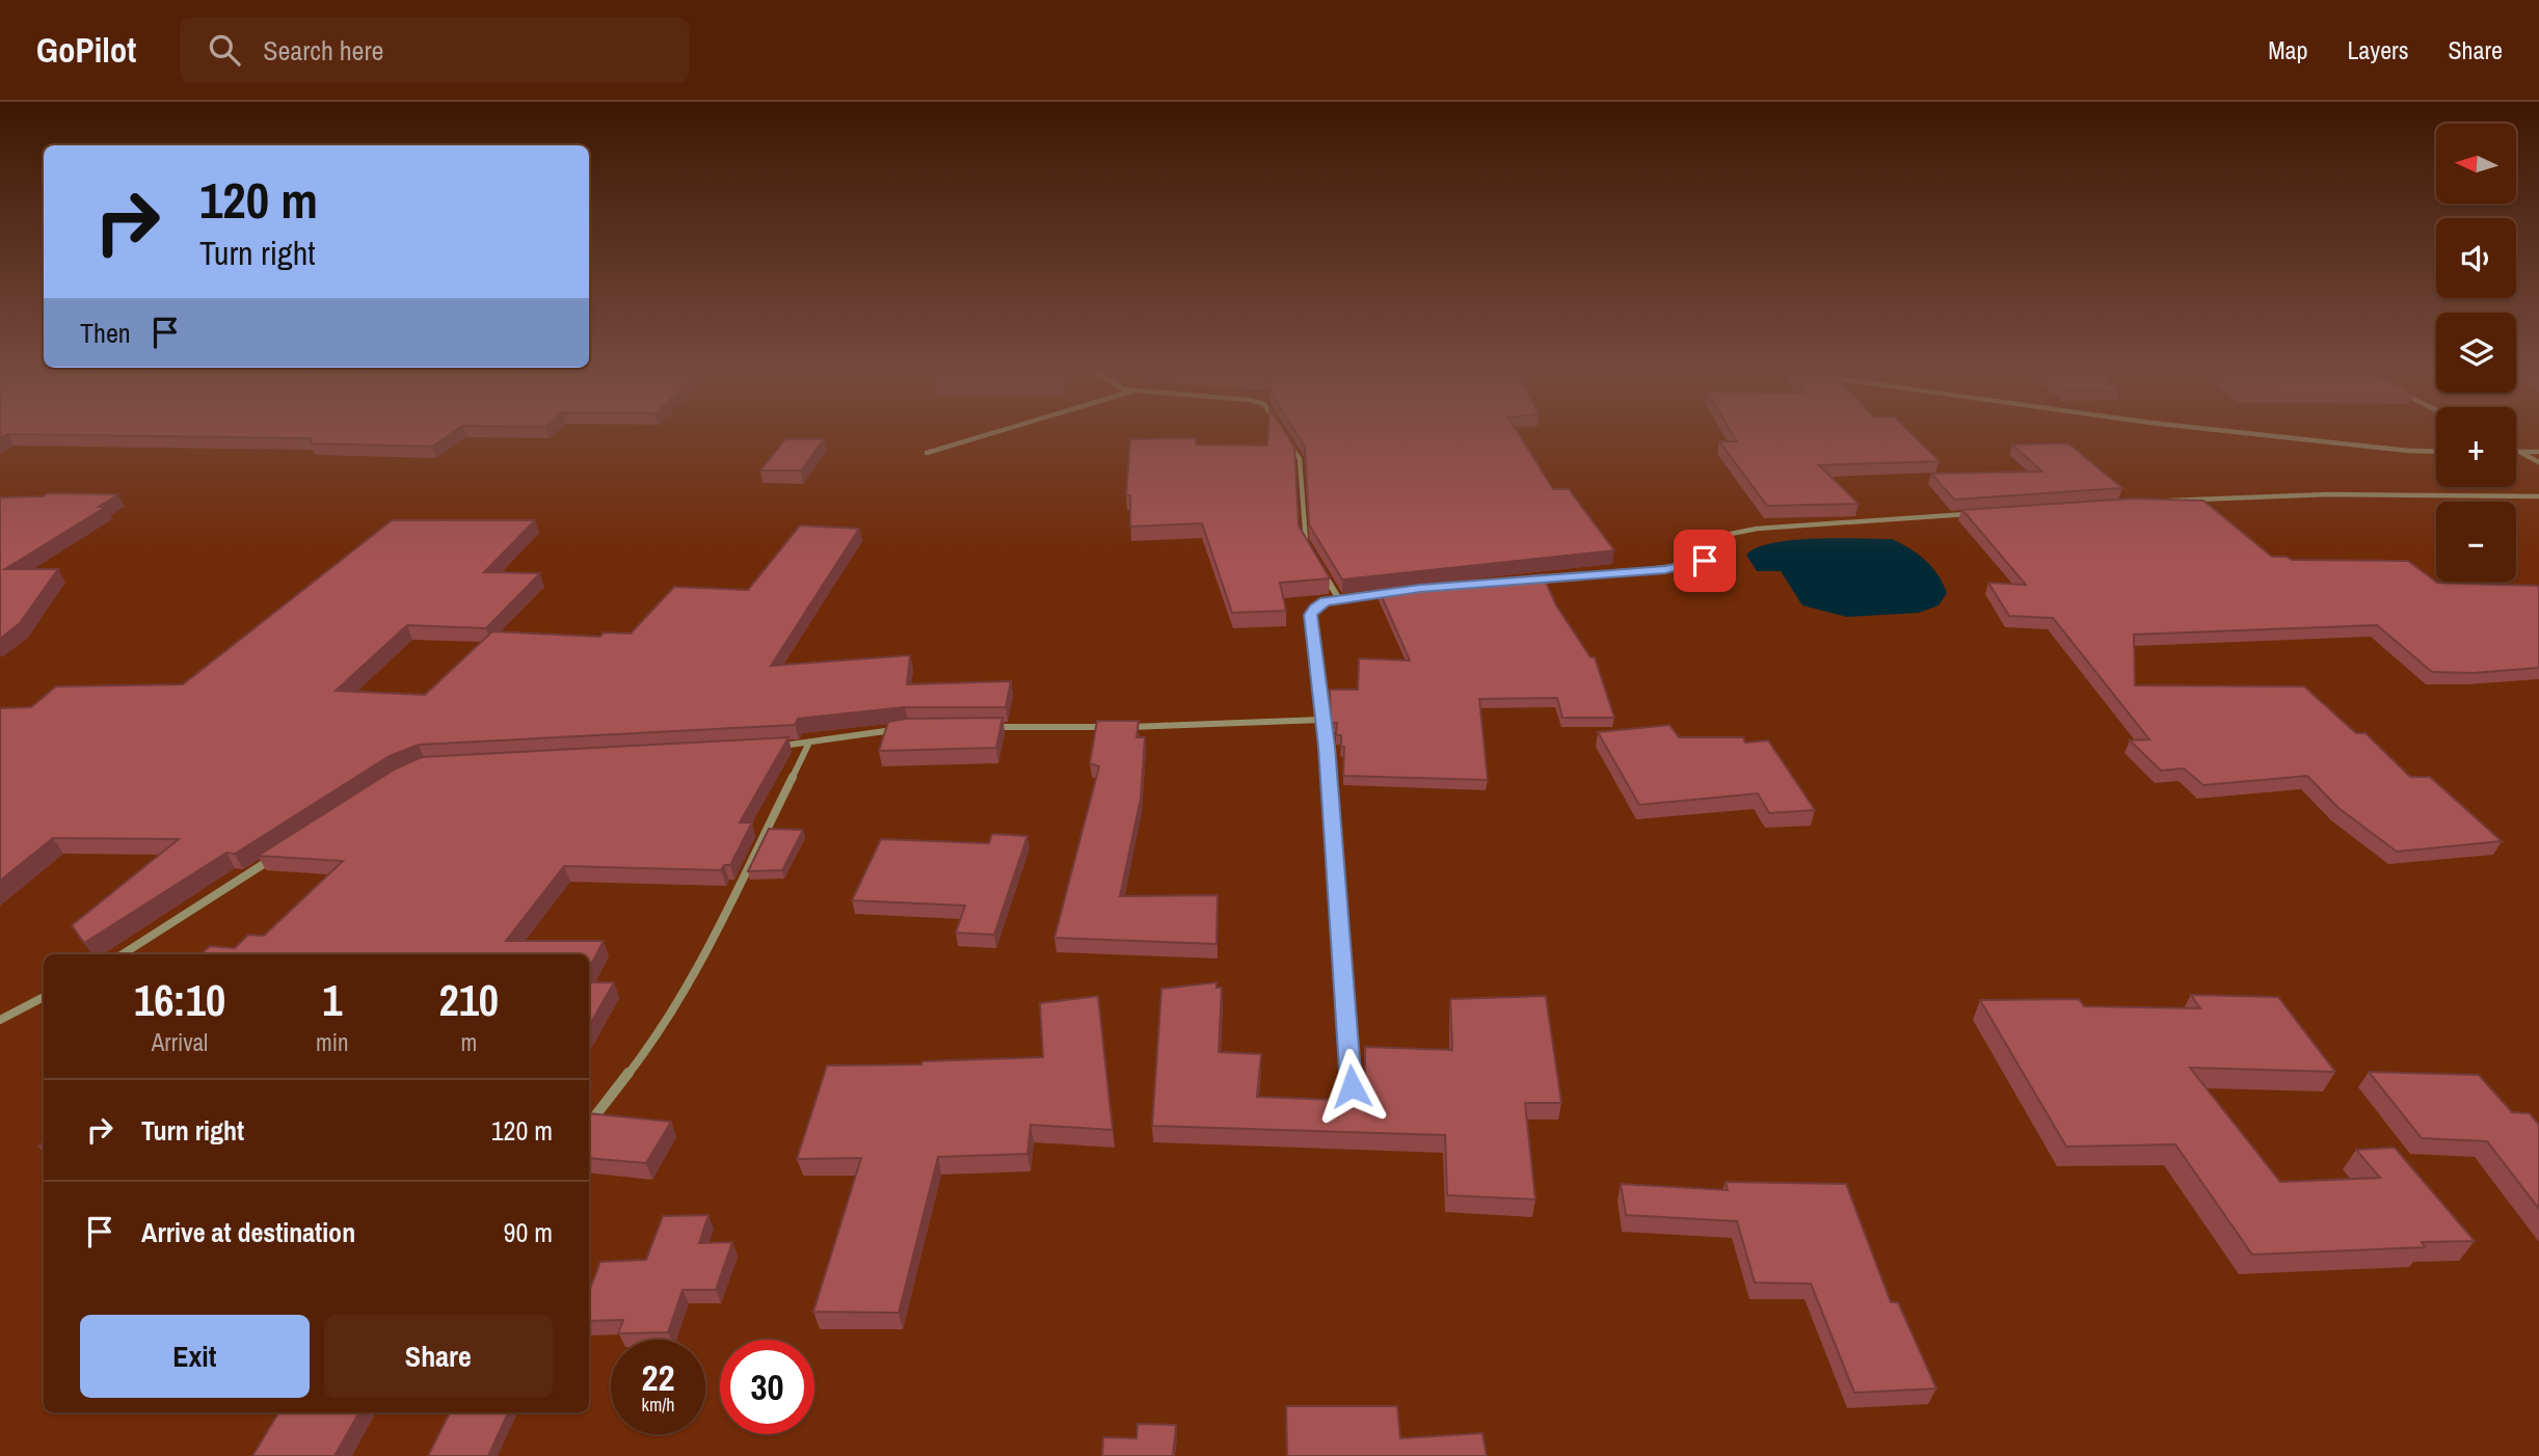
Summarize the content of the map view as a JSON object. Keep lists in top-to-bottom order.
{
  "north": "left",
  "page": {
    "header": "GoPilot",
    "search": "Search here",
    "nav": ["Map", "Layers", "Share"],
    "map_buttons": ["+", "−"],
    "turn": ["120 m", "Turn right"],
    "then": "Then",
    "eta": [
      "16:10",
      "Arrival",
      "1",
      "min",
      "210",
      "m"
    ],
    "list": [
      {
        "name": "Turn right",
        "value": "120 m"
      },
      {
        "name": "Arrive at destination",
        "value": "90 m"
      }
    ],
    "buttons": ["Exit", "Share"],
    "speed": "22 km/h",
    "limit": "30"
  }
}
